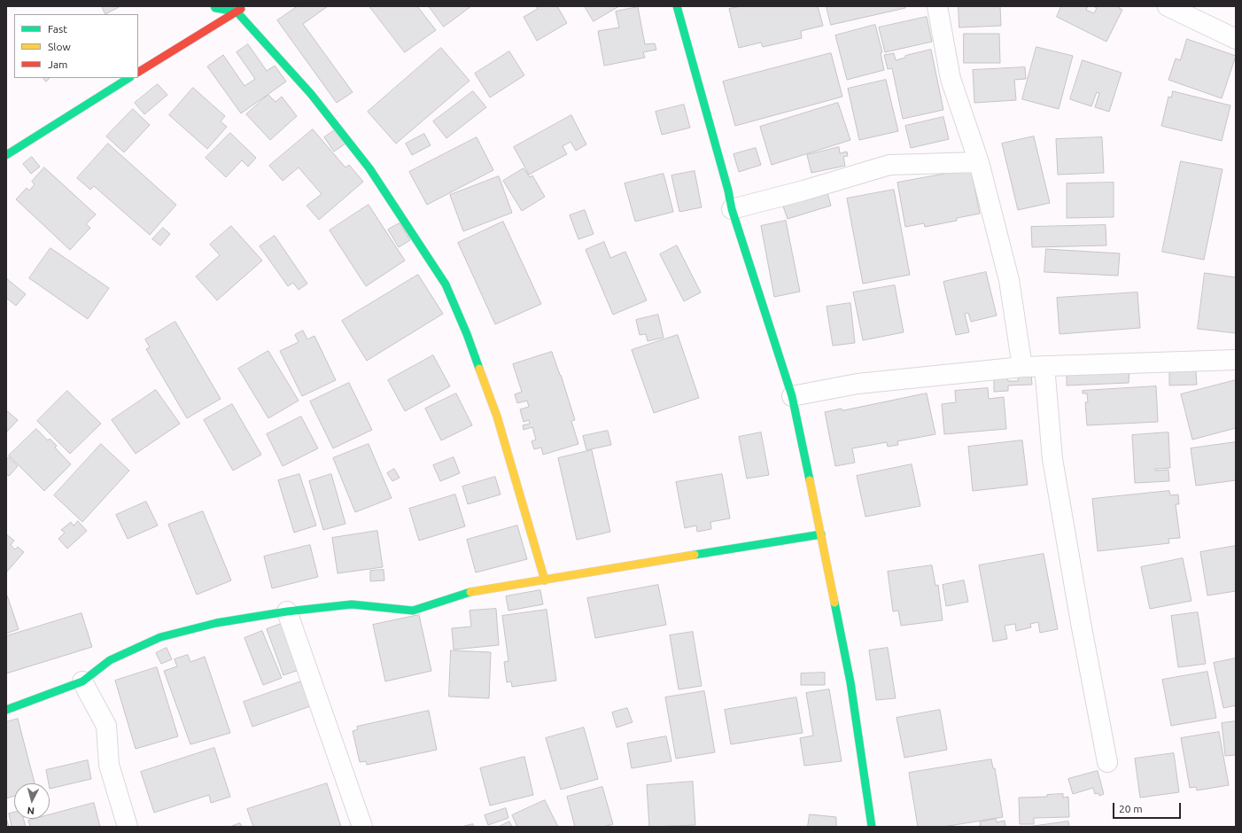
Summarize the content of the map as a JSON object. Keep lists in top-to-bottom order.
{
  "legend": ["Fast", "Slow", "Jam"],
  "scale_bar": "20 m",
  "north": "bottom"
}
